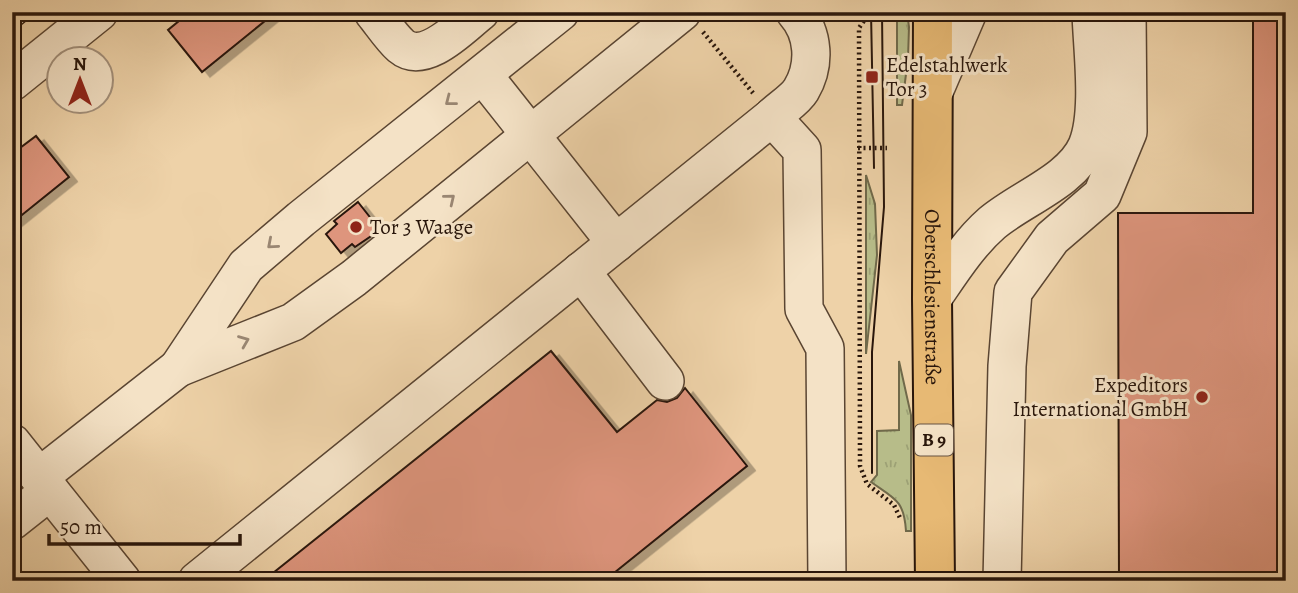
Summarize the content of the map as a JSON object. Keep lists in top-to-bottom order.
{
  "streets": {
    "main road": ["Oberschlesienstraße", "B 9"]
  },
  "places": {
    "transit": ["Edelstahlwerk Tor 3"],
    "other": ["Tor 3 Waage", "Expeditors International GmbH"]
  },
  "scale_bar": "50 m",
  "north": "top"
}
